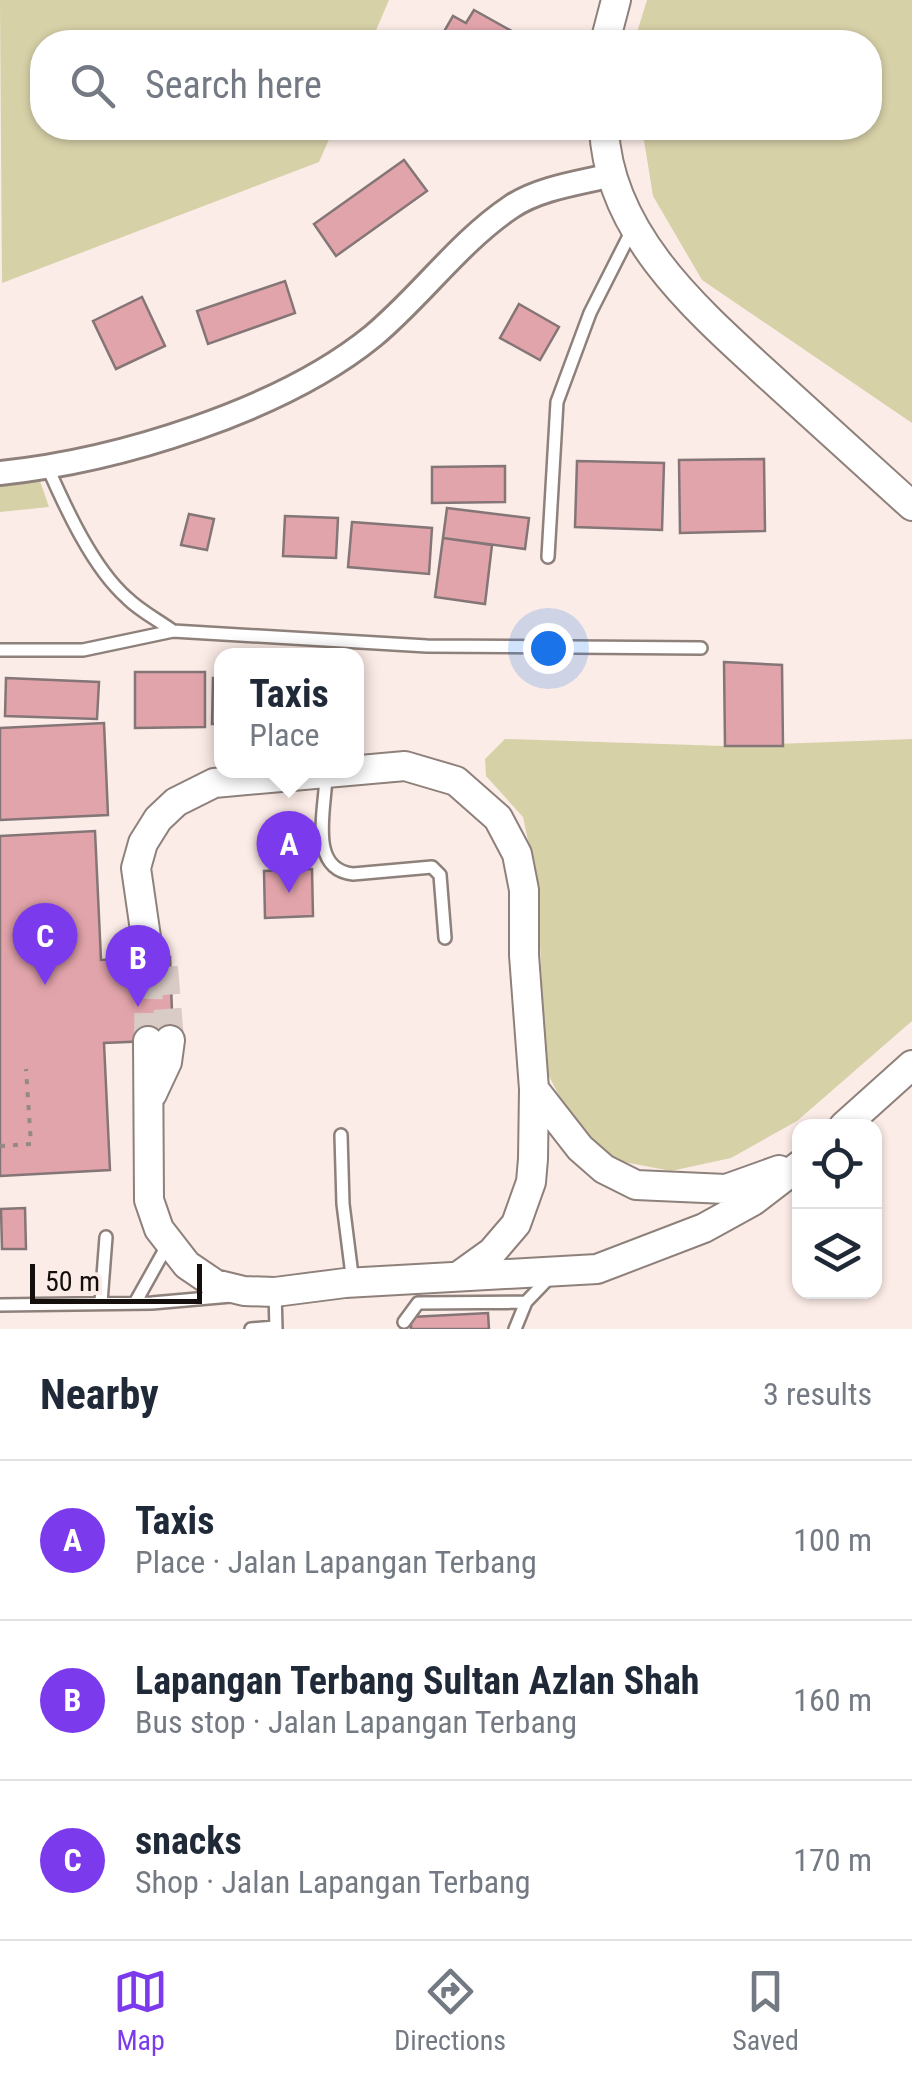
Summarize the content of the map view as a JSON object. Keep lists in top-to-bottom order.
{
  "scale_bar": "50 m",
  "page": {
    "search": "Search here",
    "popup": ["Taxis", "Place"],
    "pins": ["A", "C", "B"],
    "scale": "50 m",
    "heading": ["Nearby", "3 results"],
    "list": [
      {
        "mark": "A",
        "name": "Taxis",
        "note": "Place · Jalan Lapangan Terbang",
        "value": "100 m"
      },
      {
        "mark": "B",
        "name": "Lapangan Terbang Sultan Azlan Shah",
        "note": "Bus stop · Jalan Lapangan Terbang",
        "value": "160 m"
      },
      {
        "mark": "C",
        "name": "snacks",
        "note": "Shop · Jalan Lapangan Terbang",
        "value": "170 m"
      }
    ],
    "nav": ["Map", "Directions", "Saved"]
  }
}
